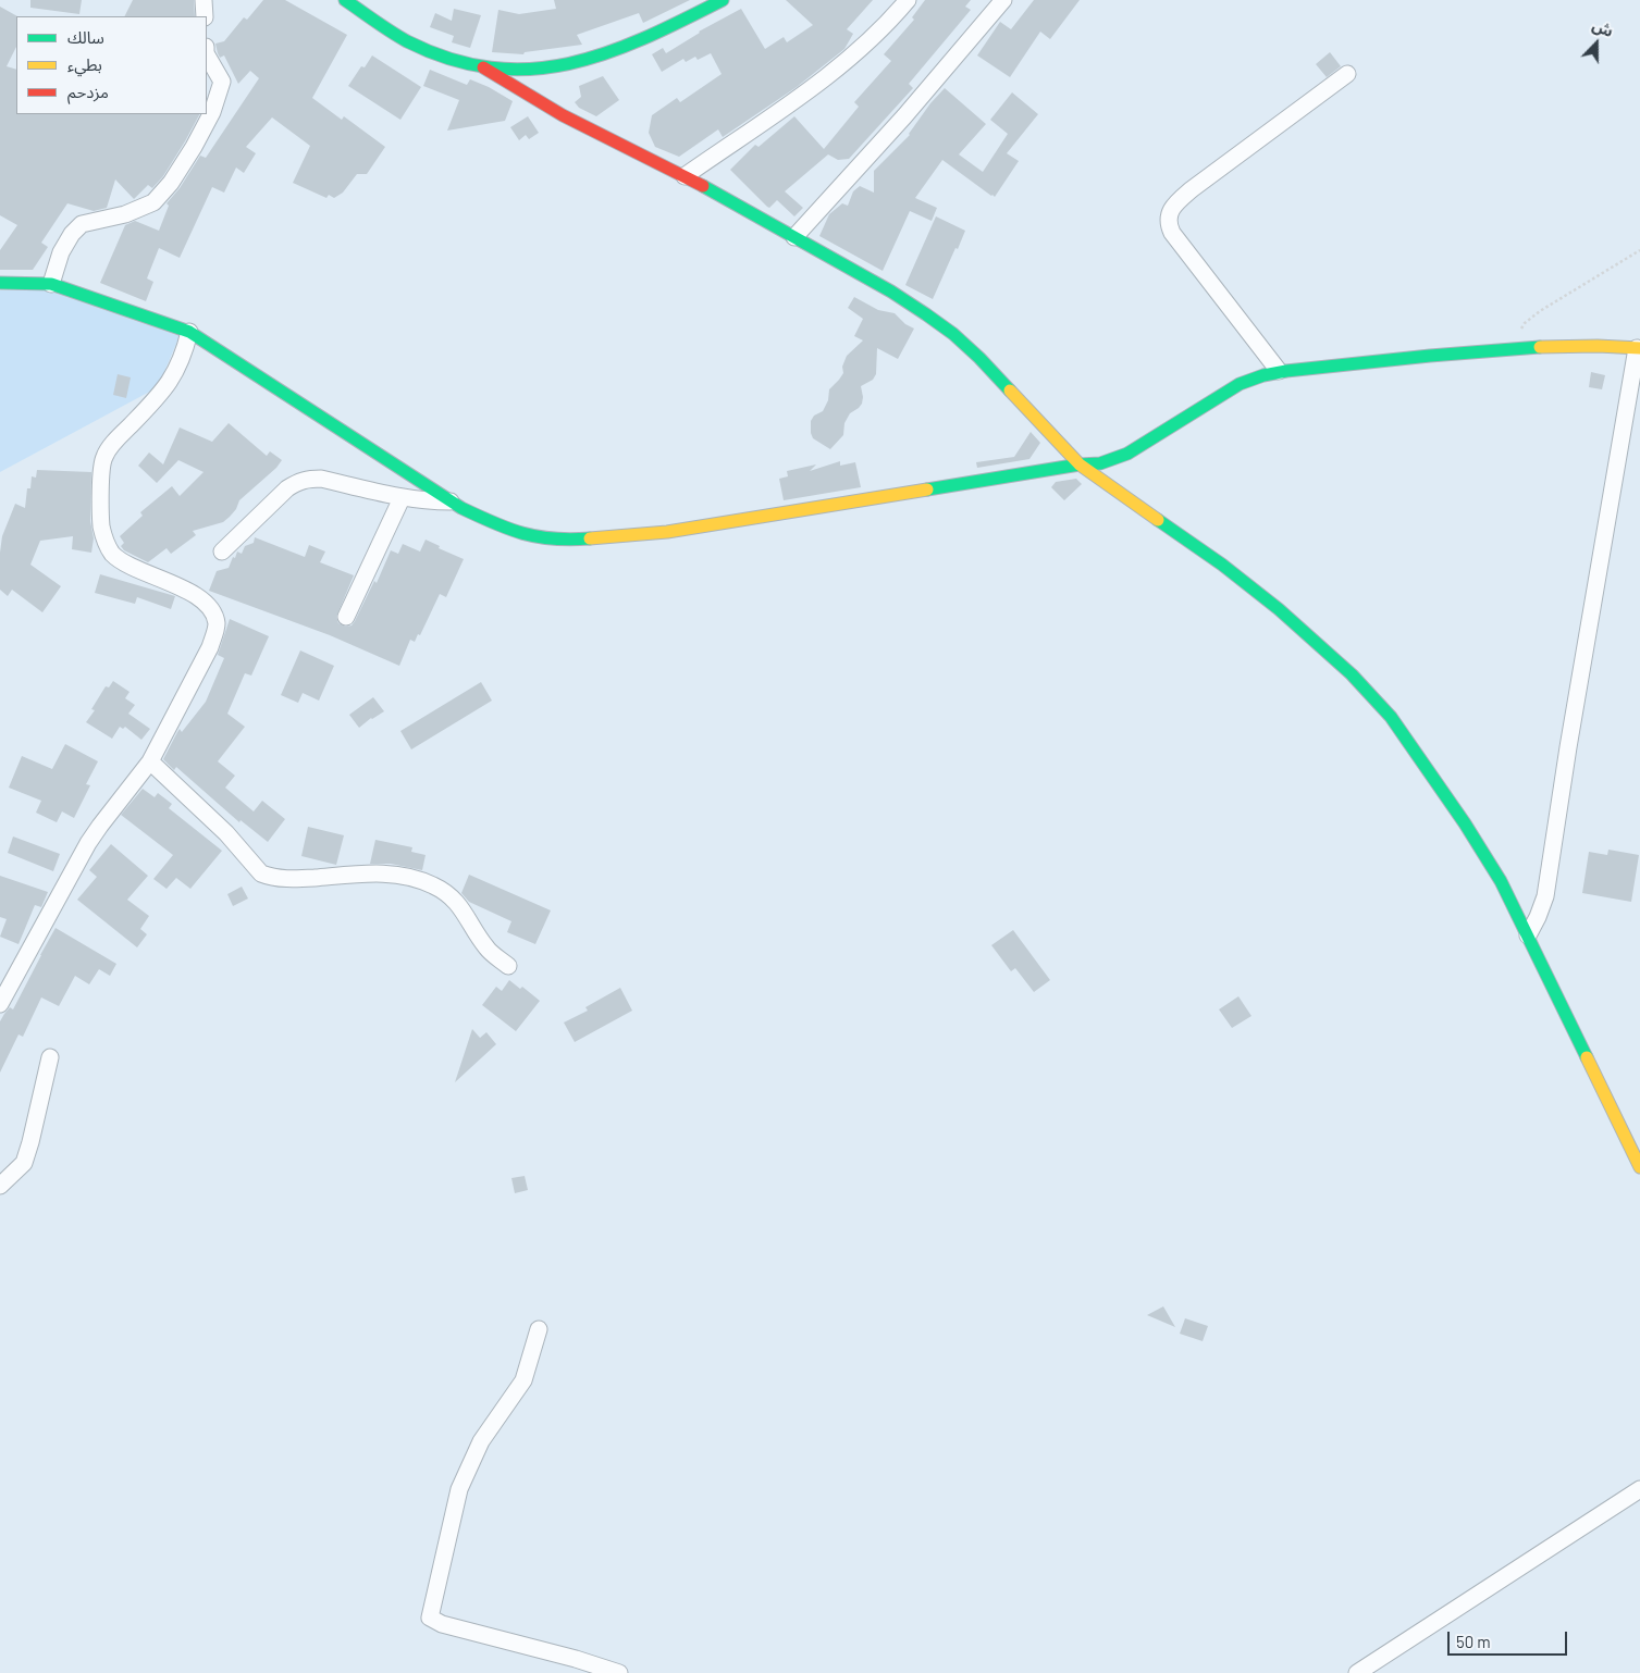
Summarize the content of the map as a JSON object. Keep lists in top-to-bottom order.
{
  "legend": ["سالك", "بطيء", "مزدحم"],
  "scale_bar": "50 m",
  "north": "top"
}
